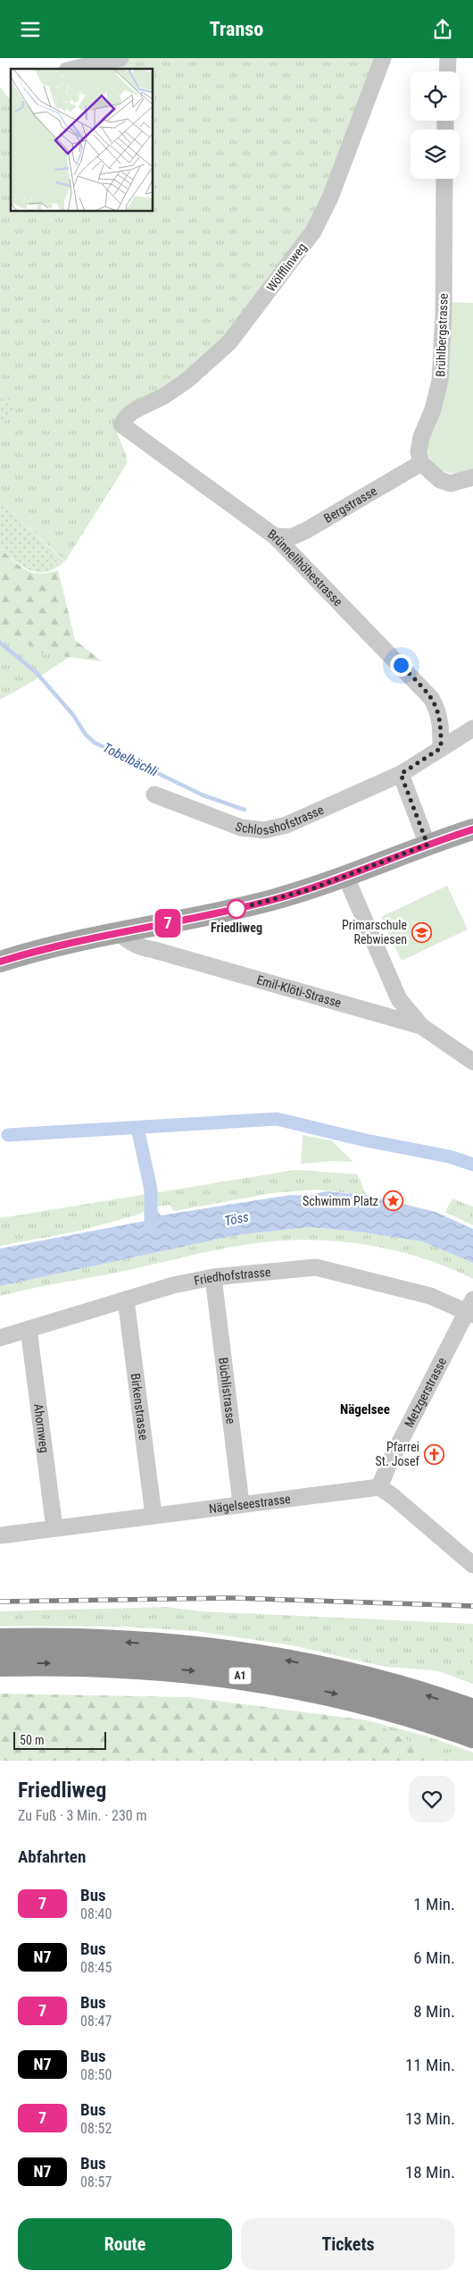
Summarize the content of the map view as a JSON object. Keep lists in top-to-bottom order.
{
  "streets": {
    "highway": ["A1"],
    "street": [
      "Wölfflinweg",
      "Brühlbergstrasse",
      "Bergstrasse",
      "Brünnelihöhestrasse",
      "Schlosshofstrasse",
      "Emil-Klöti-Strasse",
      "Friedhofstrasse",
      "Büchlistrasse",
      "Metzgerstrasse",
      "Birkenstrasse",
      "Ahornweg",
      "Nägelseestrasse"
    ]
  },
  "crossings": [
    ["Wölfflinweg", "Brünnelihöhestrasse"],
    ["Brühlbergstrasse", "Bergstrasse"],
    ["Bergstrasse", "Brünnelihöhestrasse"],
    ["Brünnelihöhestrasse", "Schlosshofstrasse"],
    ["Friedhofstrasse", "Büchlistrasse"],
    ["Friedhofstrasse", "Metzgerstrasse"],
    ["Friedhofstrasse", "Birkenstrasse"],
    ["Friedhofstrasse", "Ahornweg"],
    ["Büchlistrasse", "Nägelseestrasse"],
    ["Metzgerstrasse", "Nägelseestrasse"],
    ["Birkenstrasse", "Nägelseestrasse"],
    ["Ahornweg", "Nägelseestrasse"]
  ],
  "districts": ["Nägelsee"],
  "water": ["Tobelbächli", "Töss"],
  "places": {
    "other": ["Friedliweg"],
    "school or university": ["Primarschule Rebwiesen"],
    "place": ["Schwimm Platz"],
    "church": ["Pfarrei St. Josef"]
  },
  "lines": ["bus line 7"],
  "scale_bar": "50 m",
  "page": {
    "header": "Transo",
    "on_map": "7",
    "scale": "50 m",
    "heading": [
      ["Friedliweg", "Zu Fuß · 3 Min. · 230 m"],
      "Abfahrten"
    ],
    "list": [
      {
        "mark": "7",
        "name": "Bus",
        "note": "08:40",
        "value": "1 Min."
      },
      {
        "mark": "N7",
        "name": "Bus",
        "note": "08:45",
        "value": "6 Min."
      },
      {
        "mark": "7",
        "name": "Bus",
        "note": "08:47",
        "value": "8 Min."
      },
      {
        "mark": "N7",
        "name": "Bus",
        "note": "08:50",
        "value": "11 Min."
      },
      {
        "mark": "7",
        "name": "Bus",
        "note": "08:52",
        "value": "13 Min."
      },
      {
        "mark": "N7",
        "name": "Bus",
        "note": "08:57",
        "value": "18 Min."
      }
    ],
    "buttons": ["Route", "Tickets"]
  }
}
